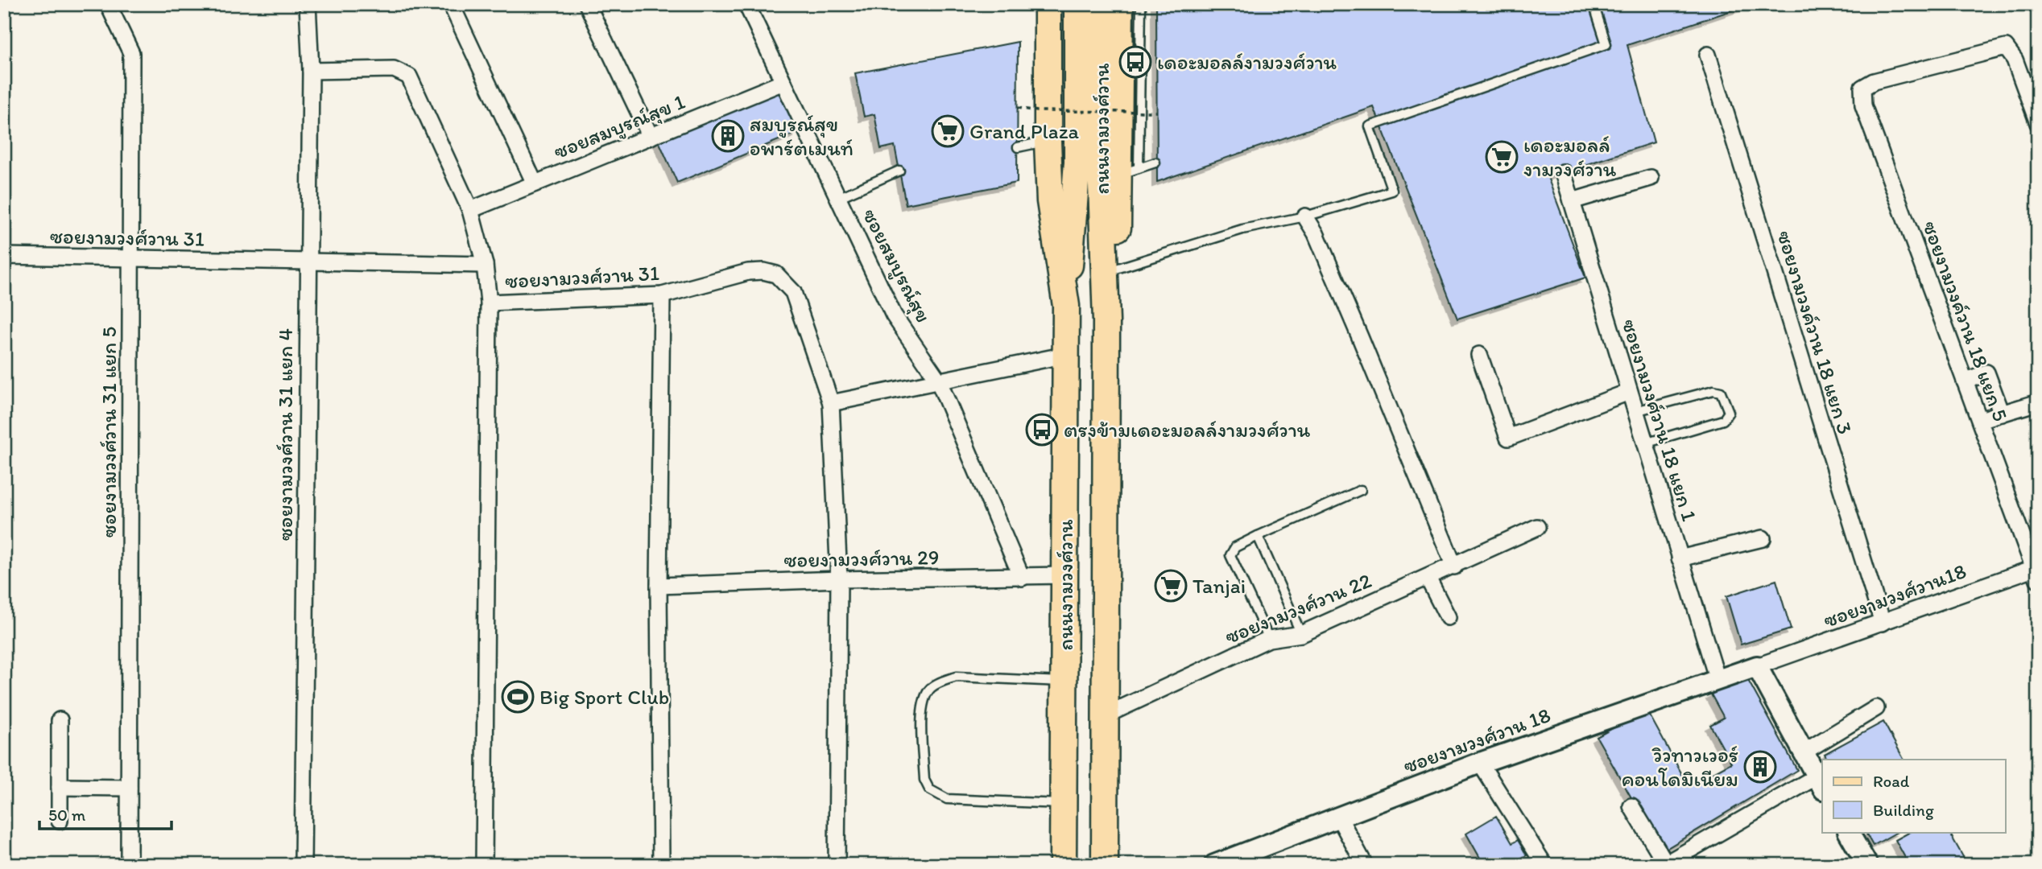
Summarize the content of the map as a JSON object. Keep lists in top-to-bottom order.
{
  "streets": {
    "main road": ["ถนนงามวงศ์วาน"],
    "street": [
      "ซอยสมบูรณ์สุข 1",
      "ซอยงามวงศ์วาน 31",
      "ซอยสมบูรณ์สุข",
      "ซอยงามวงค์วาน 18 แยก 5",
      "ซอยงามวงค์วาน 18 แยก 3",
      "ซอยงามวงศ์วาน 18 แยก 1",
      "ซอยงามวงศ์วาน 31 แยก 5",
      "ซอยงามวงศ์วาน 31 แยก 4",
      "ซอยงามวงศ์วาน 29",
      "ซอยงามวงศ์วาน18",
      "ซอยงามวงศ์วาน 22",
      "ซอยงามวงศ์วาน 18"
    ]
  },
  "crossings": [
    ["ซอยสมบูรณ์สุข 1", "ซอยสมบูรณ์สุข"],
    ["ถนนงามวงศ์วาน", "ซอยงามวงศ์วาน 29"],
    ["ถนนงามวงศ์วาน", "ซอยงามวงศ์วาน 22"],
    ["ซอยงามวงศ์วาน 31", "ซอยงามวงศ์วาน 31 แยก 5"],
    ["ซอยงามวงศ์วาน 31", "ซอยงามวงศ์วาน 31 แยก 4"],
    ["ซอยงามวงศ์วาน 31", "ซอยงามวงศ์วาน 29"],
    ["ซอยสมบูรณ์สุข", "ซอยงามวงศ์วาน 29"],
    ["ซอยงามวงค์วาน 18 แยก 5", "ซอยงามวงศ์วาน18"],
    ["ซอยงามวงค์วาน 18 แยก 3", "ซอยงามวงศ์วาน18"],
    ["ซอยงามวงศ์วาน 18 แยก 1", "ซอยงามวงศ์วาน 18"],
    ["ซอยงามวงศ์วาน18", "ซอยงามวงศ์วาน 18"]
  ],
  "places": {
    "bus stop": ["เดอะมอลล์งามวงศ์วาน", "ตรงข้ามเดอะมอลล์งามวงศ์วาน"],
    "supermarket": ["Grand Plaza", "เดอะมอลล์ งามวงศ์วาน", "Tanjai"],
    "building": ["สมบูรณ์สุข อพาร์ตเมนท์", "วิวทาวเวอร์ คอนโดมิเนียม"],
    "sports": ["Big Sport Club"]
  },
  "legend": ["Road", "Building"],
  "scale_bar": "50 m"
}
